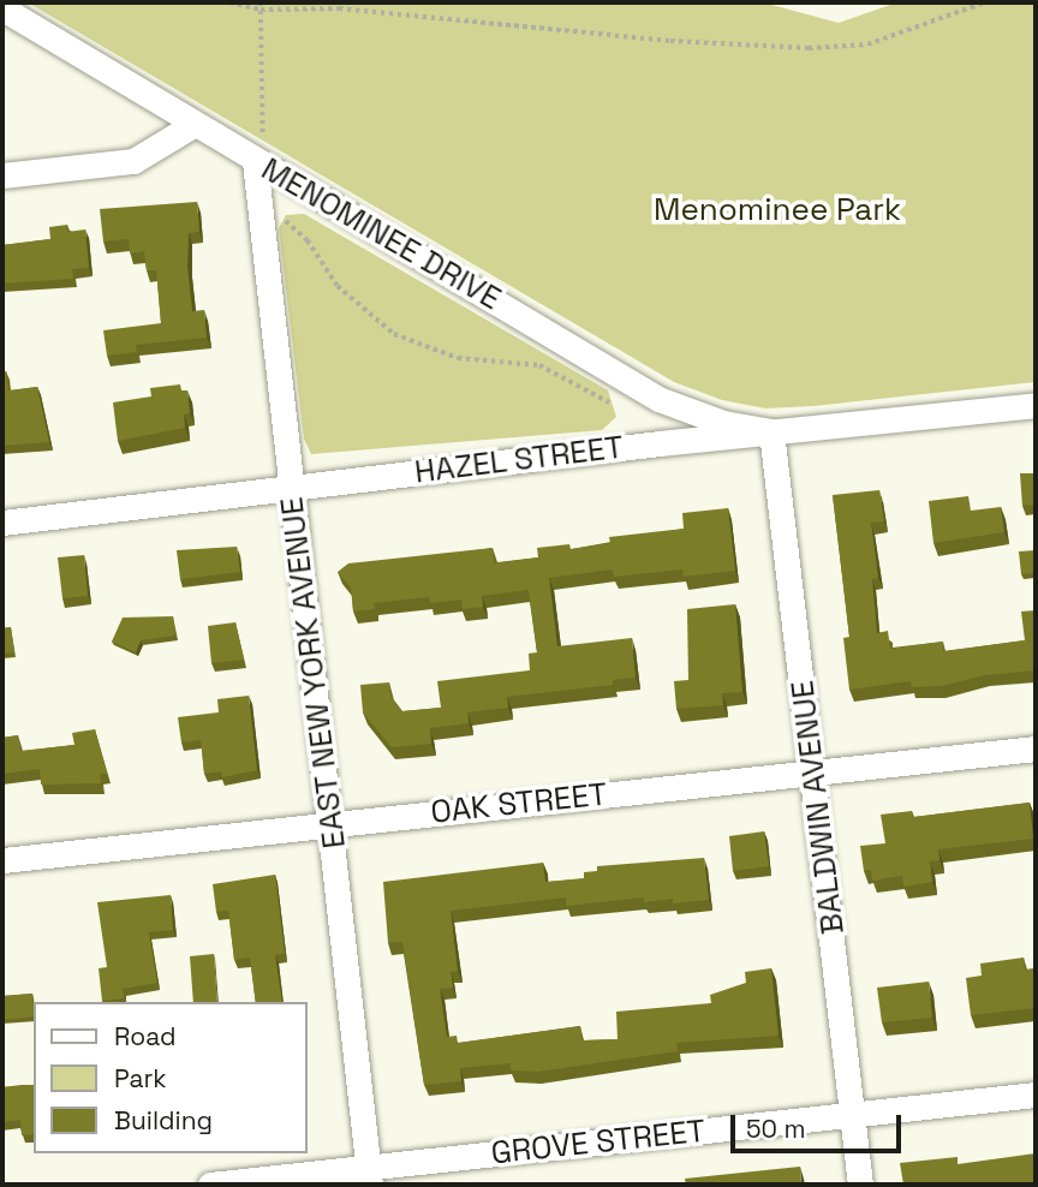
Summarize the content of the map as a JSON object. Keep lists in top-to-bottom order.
{
  "streets": {
    "street": [
      "MENOMINEE DRIVE",
      "HAZEL STREET",
      "EAST NEW YORK AVENUE",
      "OAK STREET",
      "BALDWIN AVENUE",
      "GROVE STREET"
    ]
  },
  "crossings": [
    ["MENOMINEE DRIVE", "HAZEL STREET"],
    ["MENOMINEE DRIVE", "EAST NEW YORK AVENUE"],
    ["MENOMINEE DRIVE", "BALDWIN AVENUE"],
    ["HAZEL STREET", "EAST NEW YORK AVENUE"],
    ["HAZEL STREET", "BALDWIN AVENUE"],
    ["EAST NEW YORK AVENUE", "OAK STREET"],
    ["EAST NEW YORK AVENUE", "GROVE STREET"],
    ["OAK STREET", "BALDWIN AVENUE"],
    ["BALDWIN AVENUE", "GROVE STREET"]
  ],
  "parks": ["Menominee Park"],
  "legend": ["Road", "Park", "Building"],
  "scale_bar": "50 m"
}
